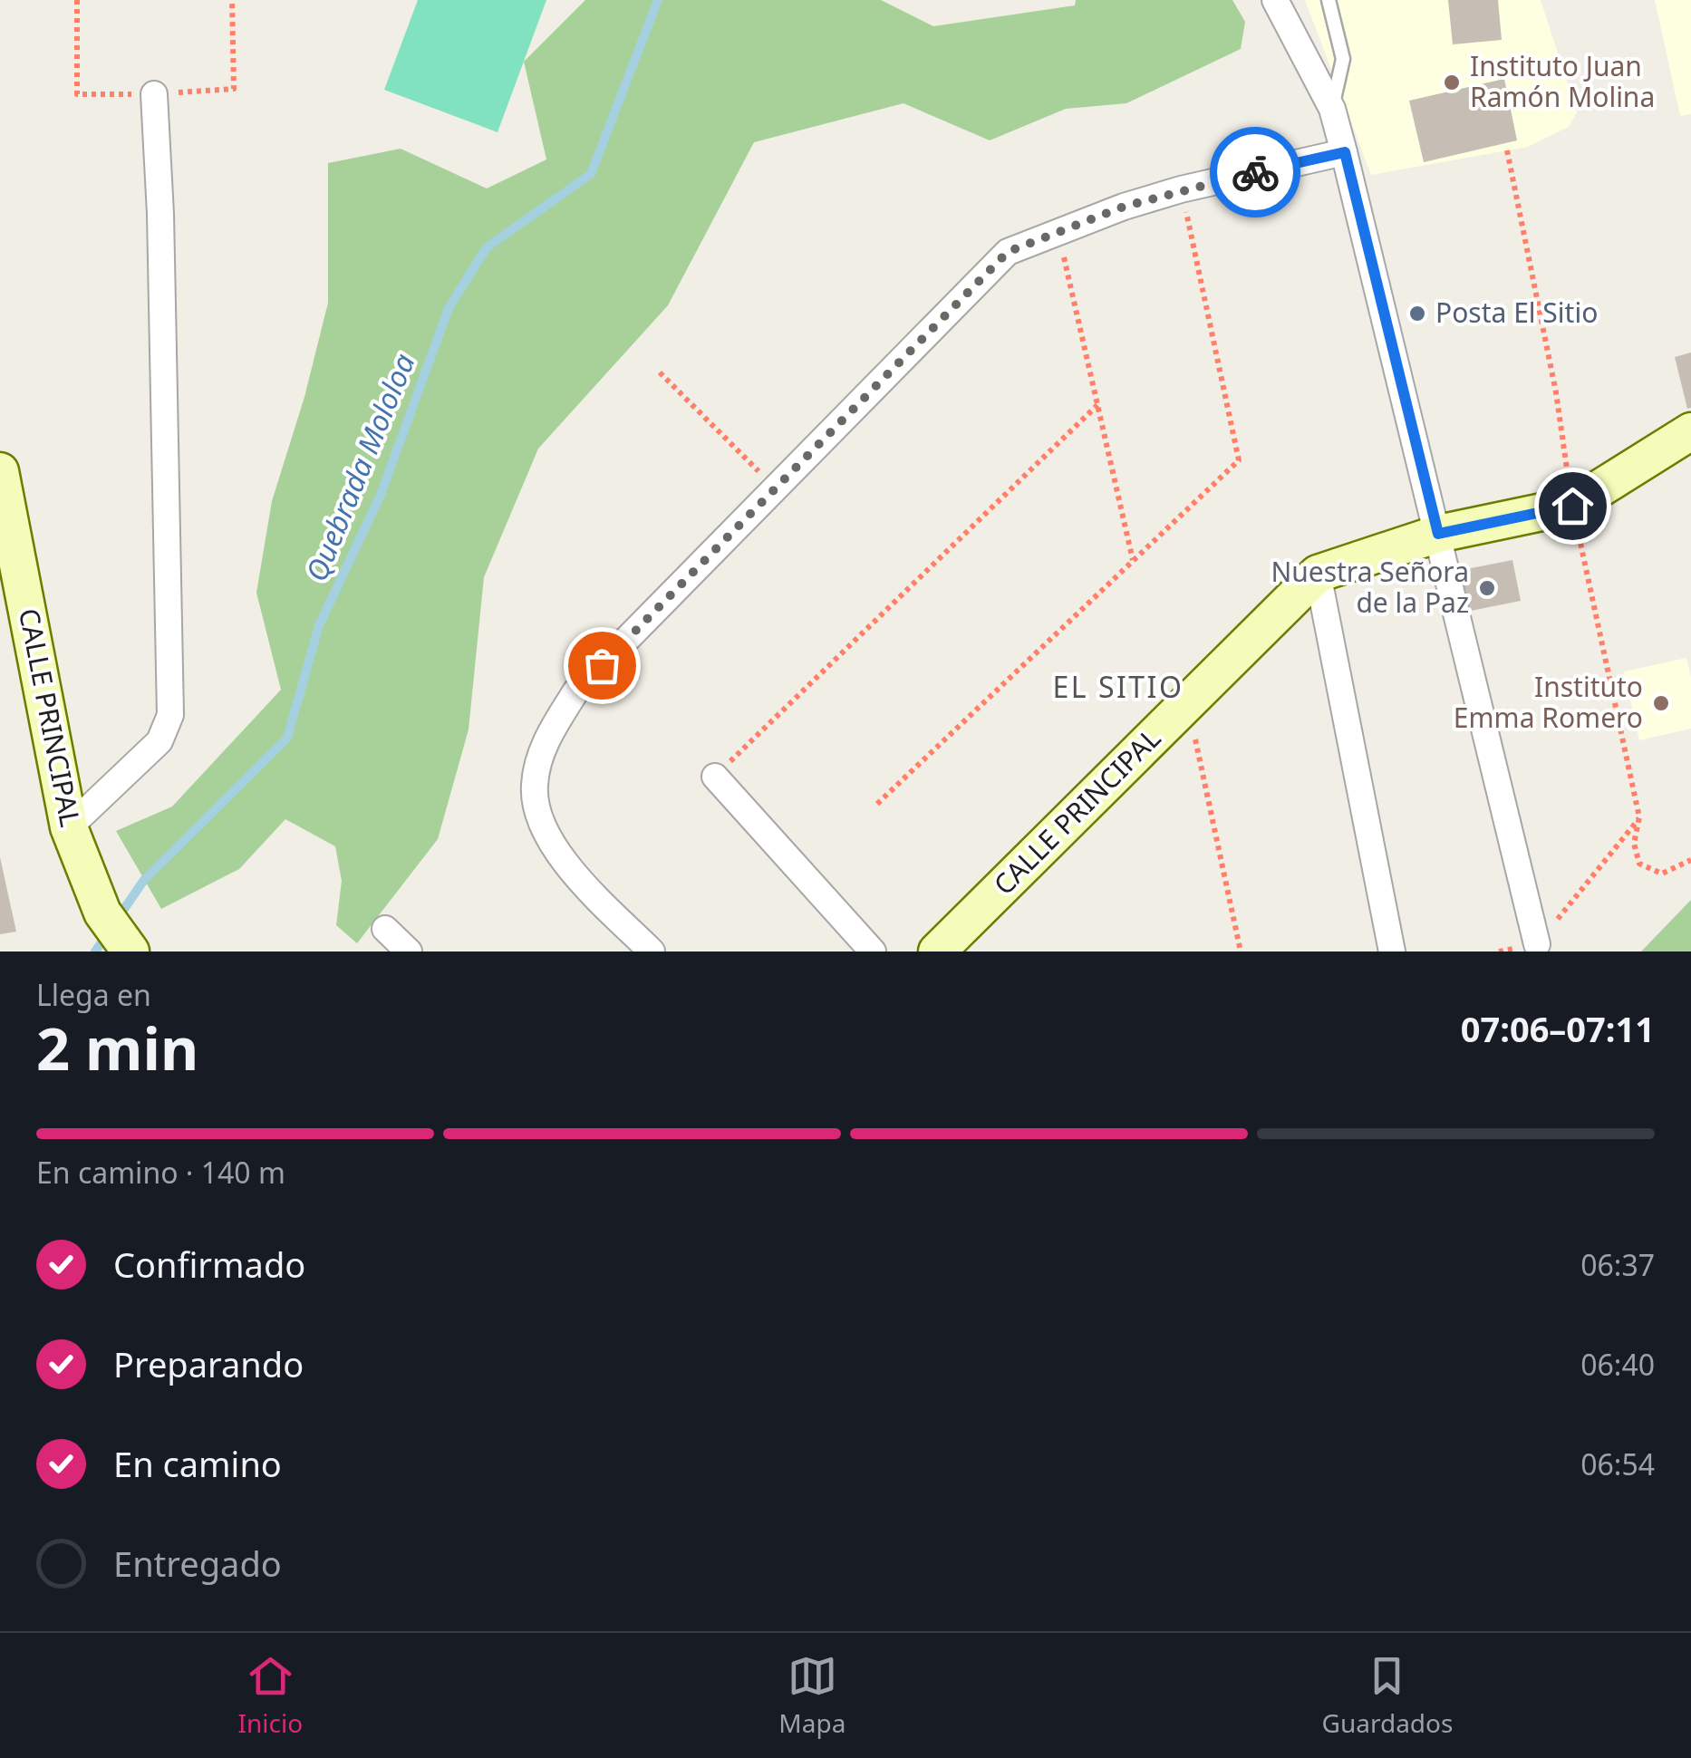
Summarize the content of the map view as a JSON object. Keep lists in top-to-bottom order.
{
  "streets": {
    "street": ["CALLE PRINCIPAL"]
  },
  "districts": ["EL SITIO"],
  "water": ["Quebrada Mololoa"],
  "places": [
    "Instituto Juan Ramón Molina",
    "Posta El Sitio",
    "Nuestra Señora de la Paz",
    "Instituto Emma Romero"
  ],
  "page": {
    "heading": ["2 min", "Llega en", "07:06–07:11"],
    "bar": "En camino · 140 m",
    "list": [
      ["Confirmado", "06:37"],
      ["Preparando", "06:40"],
      ["En camino", "06:54"],
      "Entregado"
    ],
    "tabs": ["Inicio", "Mapa", "Guardados"]
  }
}
